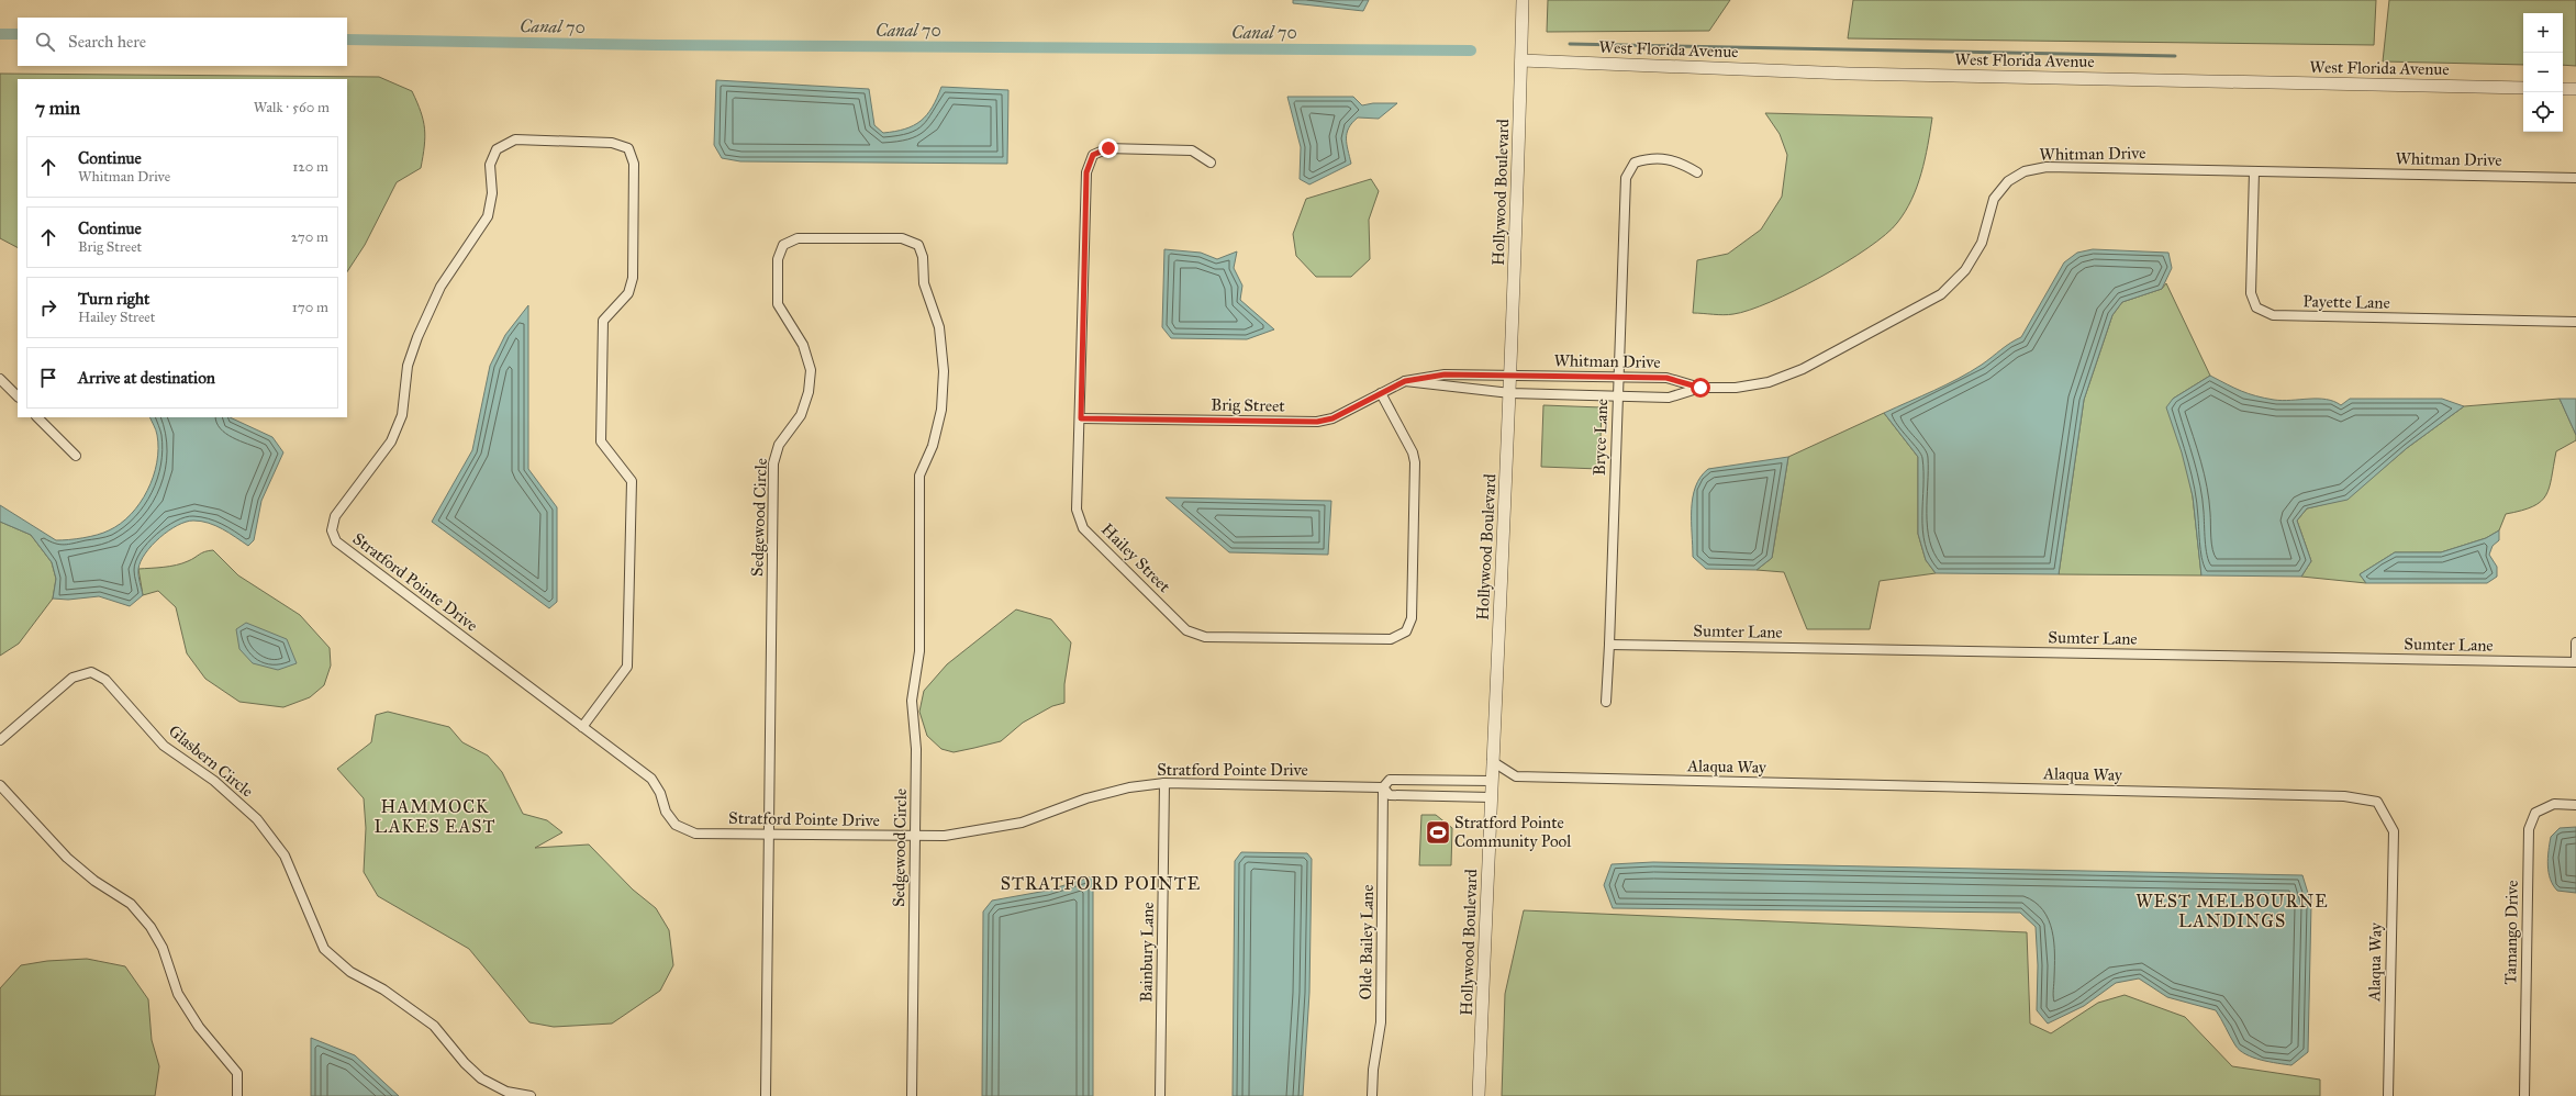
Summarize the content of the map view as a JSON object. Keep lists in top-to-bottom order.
{
  "streets": {
    "street": [
      "West Florida Avenue",
      "Whitman Drive",
      "Hollywood Boulevard",
      "Payette Lane",
      "Brig Street",
      "Bryce Lane",
      "Sedgewood Circle",
      "Hailey Street",
      "Stratford Pointe Drive",
      "Sumter Lane",
      "Glasbern Circle",
      "Alaqua Way",
      "Tamango Drive",
      "Olde Bailey Lane",
      "Bainbury Lane"
    ]
  },
  "crossings": [
    ["West Florida Avenue", "Hollywood Boulevard"],
    ["Whitman Drive", "Hollywood Boulevard"],
    ["Whitman Drive", "Payette Lane"],
    ["Whitman Drive", "Brig Street"],
    ["Whitman Drive", "Bryce Lane"],
    ["Hollywood Boulevard", "Brig Street"],
    ["Hollywood Boulevard", "Alaqua Way"],
    ["Brig Street", "Hailey Street"],
    ["Bryce Lane", "Sumter Lane"],
    ["Sedgewood Circle", "Stratford Pointe Drive"],
    ["Stratford Pointe Drive", "Olde Bailey Lane"],
    ["Stratford Pointe Drive", "Bainbury Lane"]
  ],
  "districts": ["HAMMOCK LAKES EAST", "STRATFORD POINTE", "WEST MELBOURNE LANDINGS"],
  "water": ["Canal 70"],
  "places": {
    "sports": ["Stratford Pointe Community Pool"]
  },
  "page": {
    "map_buttons": ["+", "−"],
    "search": "Search here",
    "heading": ["7 min", "Walk · 560 m"],
    "list": [
      ["Continue", "Whitman Drive", "120 m"],
      ["Continue", "Brig Street", "270 m"],
      ["Turn right", "Hailey Street", "170 m"],
      "Arrive at destination"
    ]
  }
}
